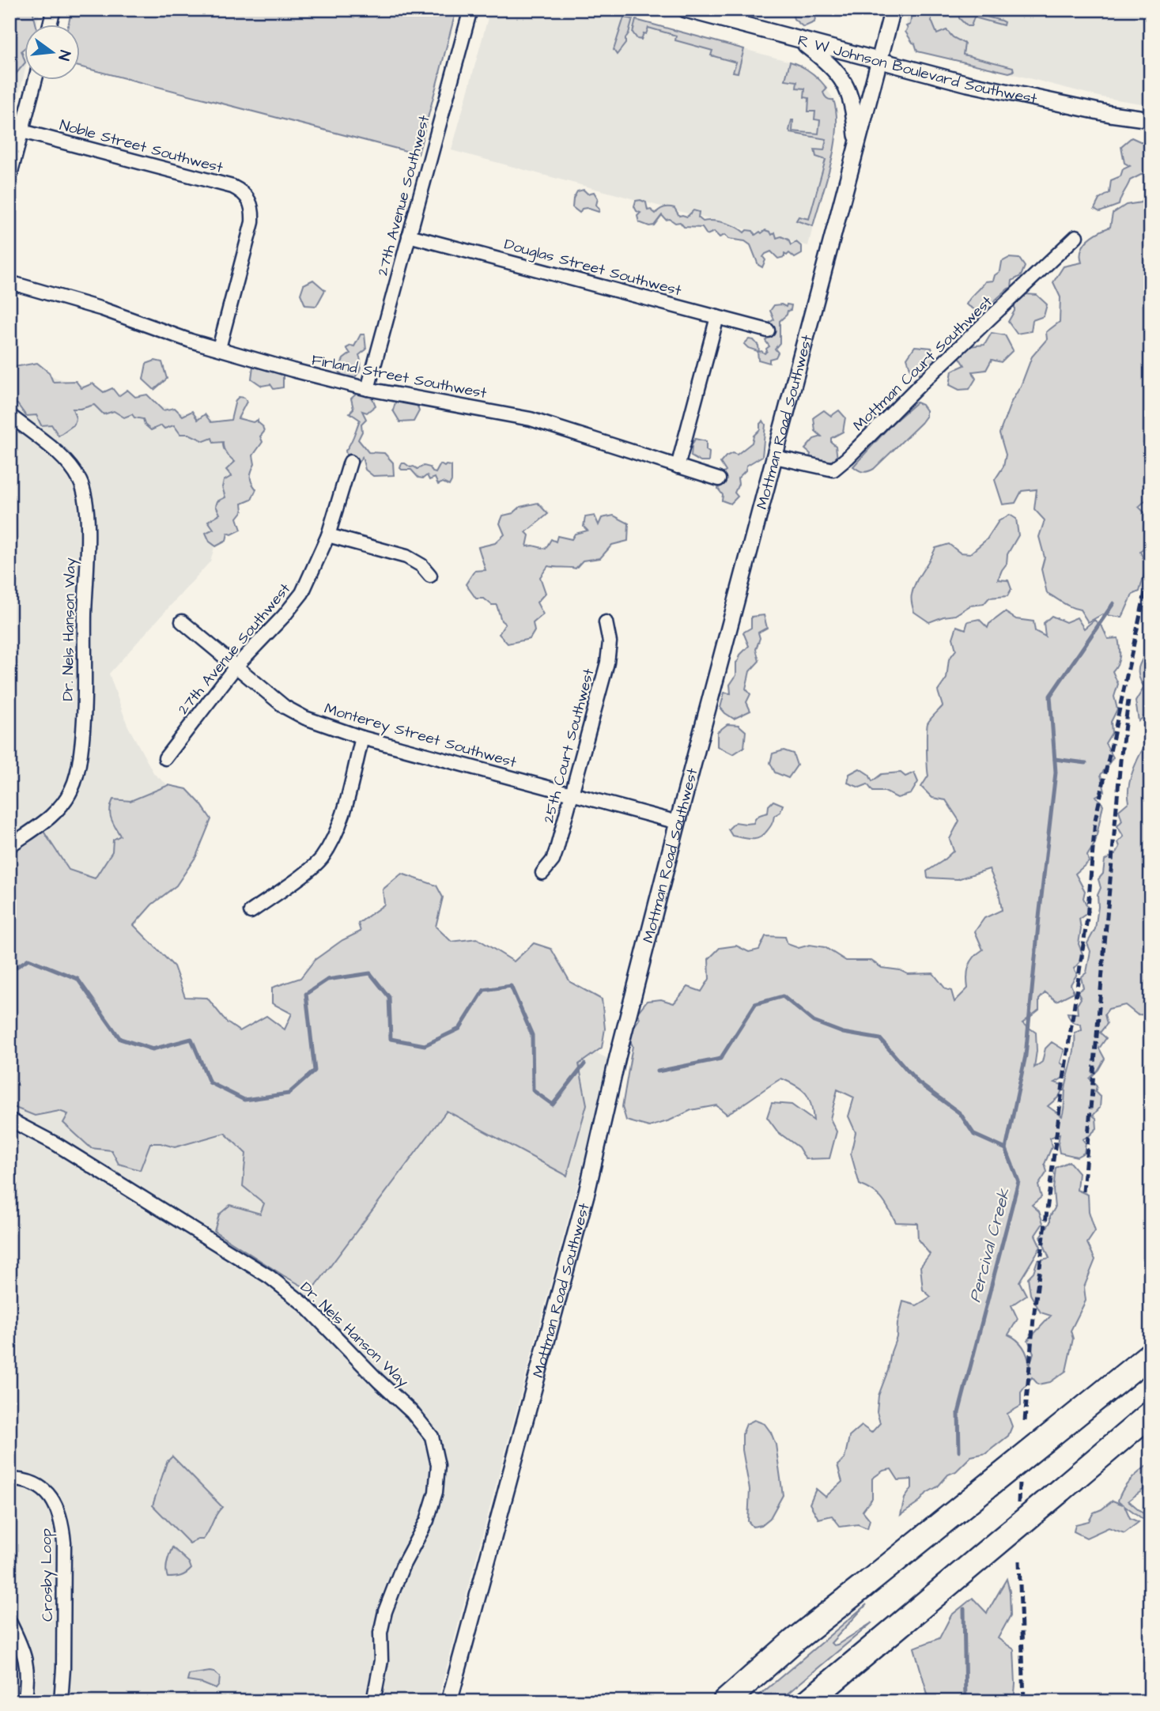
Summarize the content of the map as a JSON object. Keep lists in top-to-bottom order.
{
  "streets": {
    "street": [
      "R W Johnson Boulevard Southwest",
      "Noble Street Southwest",
      "27th Avenue Southwest",
      "Douglas Street Southwest",
      "Mottman Court Southwest",
      "Firland Street Southwest",
      "Mottman Road Southwest",
      "Dr. Nels Hanson Way",
      "Monterey Street Southwest",
      "25th Court Southwest",
      "Crosby Loop"
    ]
  },
  "crossings": [
    ["R W Johnson Boulevard Southwest", "Mottman Road Southwest"],
    ["Noble Street Southwest", "Firland Street Southwest"],
    ["27th Avenue Southwest", "Douglas Street Southwest"],
    ["27th Avenue Southwest", "Firland Street Southwest"],
    ["27th Avenue Southwest", "Monterey Street Southwest"],
    ["Mottman Court Southwest", "Mottman Road Southwest"],
    ["Mottman Road Southwest", "Monterey Street Southwest"],
    ["Monterey Street Southwest", "25th Court Southwest"]
  ],
  "water": ["Percival Creek"],
  "north": "right"
}
